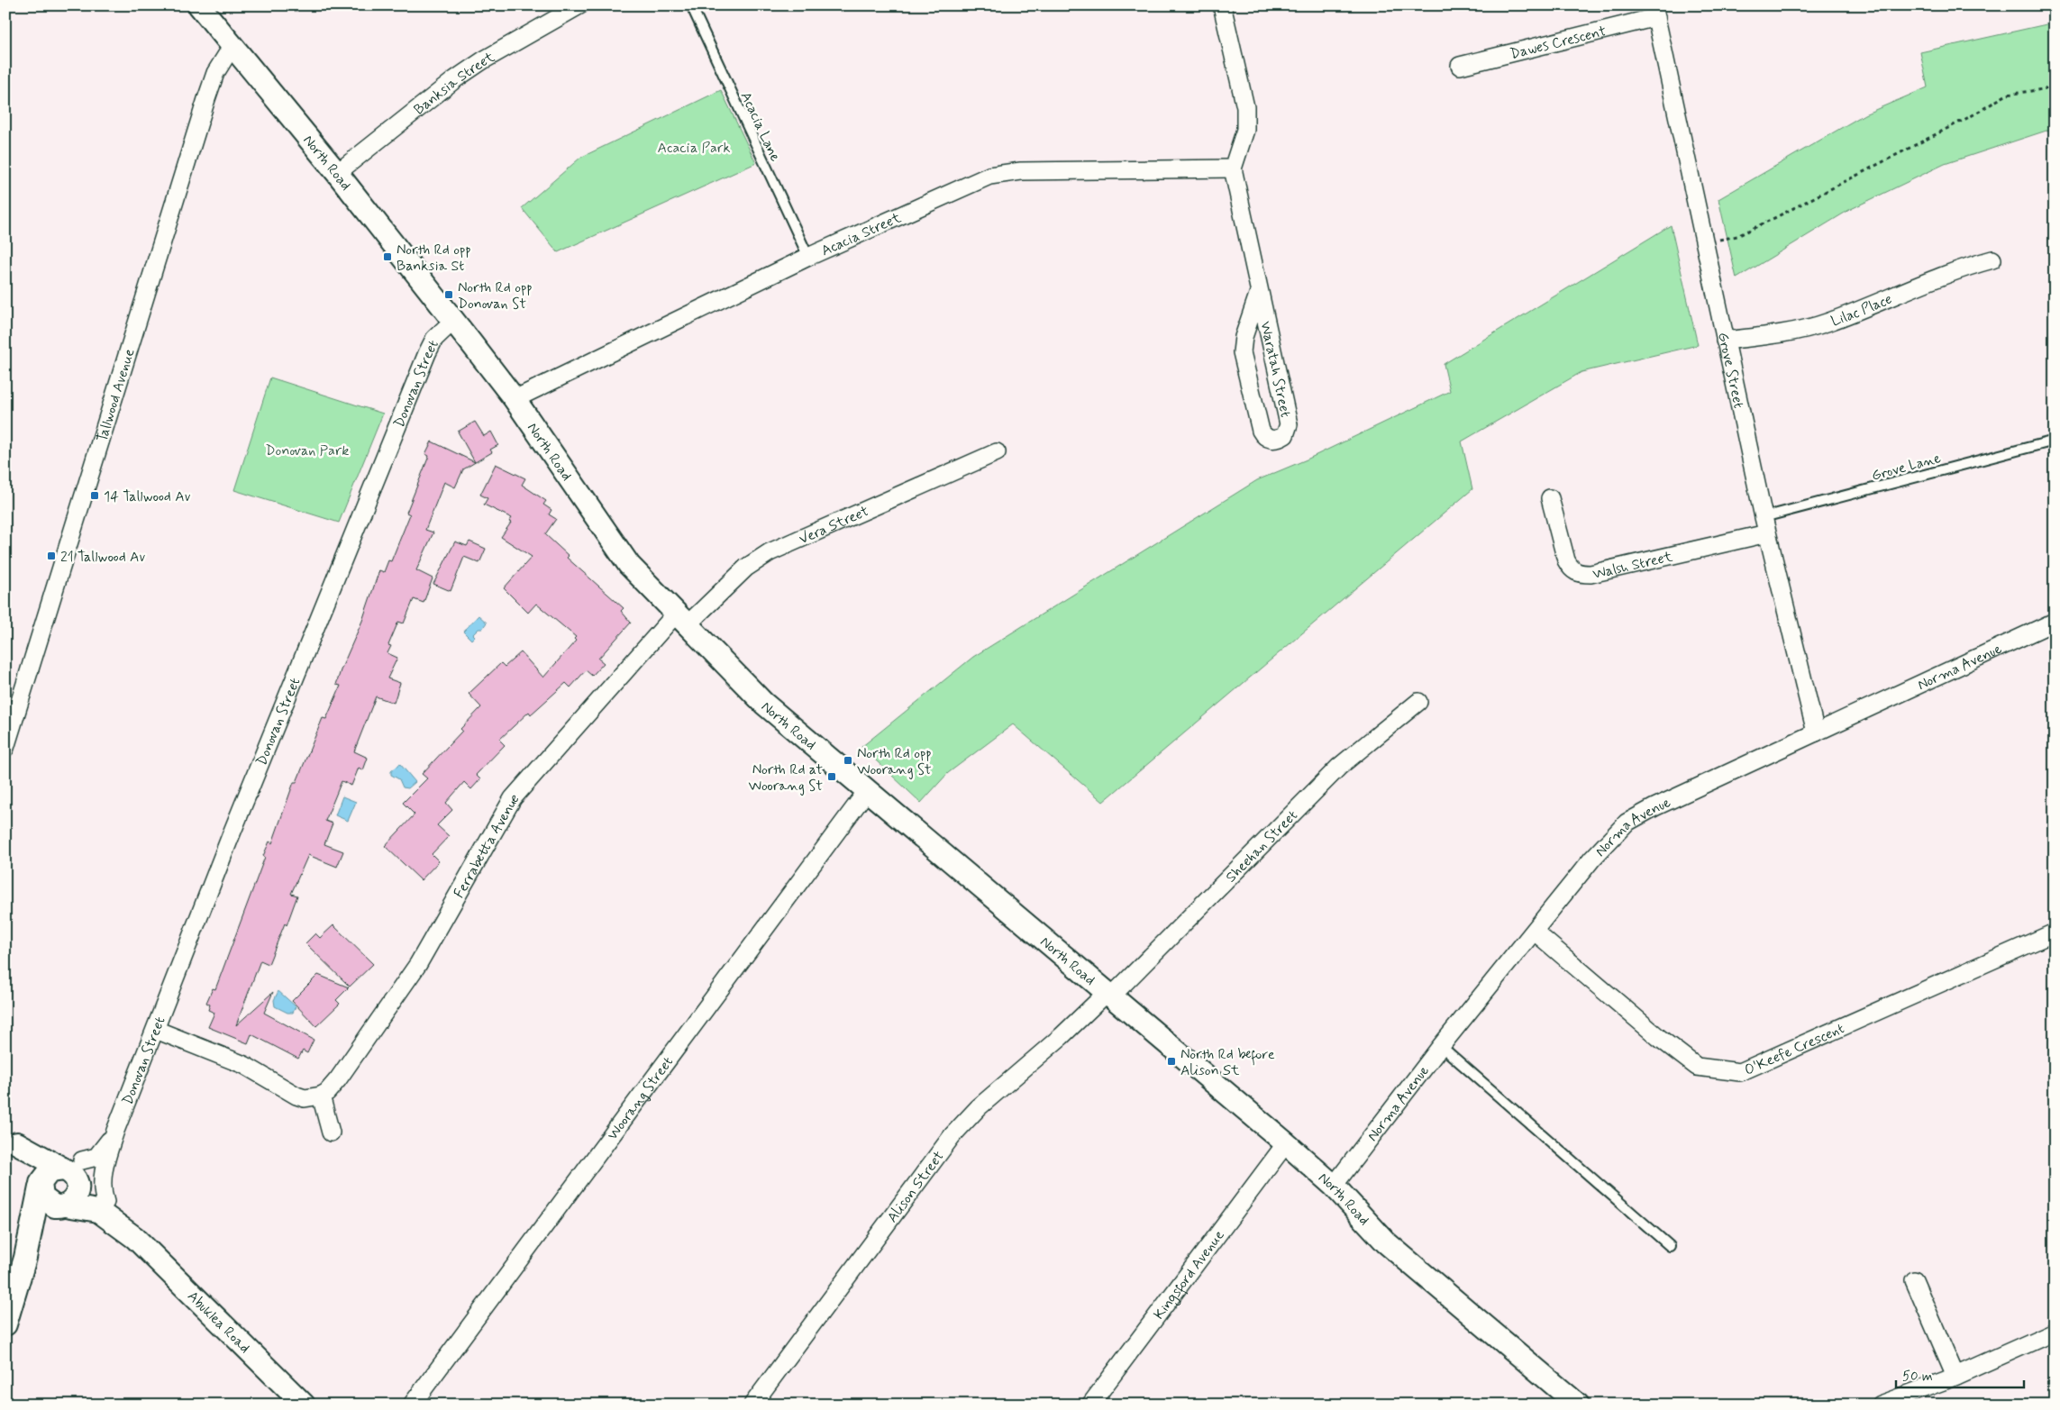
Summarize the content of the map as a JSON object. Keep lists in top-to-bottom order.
{
  "streets": {
    "street": [
      "Dawes Crescent",
      "Banksia Street",
      "North Road",
      "Acacia Street",
      "Lilac Place",
      "Waratah Street",
      "Grove Street",
      "Donovan Street",
      "Tallwood Avenue",
      "Vera Street",
      "Walsh Street",
      "Norma Avenue",
      "Sheehan Street",
      "Ferrabetta Avenue",
      "O'Keefe Crescent",
      "Woorang Street",
      "Alison Street",
      "Kingsford Avenue",
      "Abuklea Road"
    ],
    "lane": ["Acacia Lane", "Grove Lane"]
  },
  "crossings": [
    ["Dawes Crescent", "Grove Street"],
    ["Banksia Street", "North Road"],
    ["Acacia Lane", "Acacia Street"],
    ["North Road", "Acacia Street"],
    ["North Road", "Donovan Street"],
    ["North Road", "Tallwood Avenue"],
    ["North Road", "Vera Street"],
    ["North Road", "Norma Avenue"],
    ["North Road", "Sheehan Street"],
    ["North Road", "Ferrabetta Avenue"],
    ["North Road", "Woorang Street"],
    ["North Road", "Alison Street"],
    ["North Road", "Kingsford Avenue"],
    ["Acacia Street", "Waratah Street"],
    ["Lilac Place", "Grove Street"],
    ["Grove Street", "Grove Lane"],
    ["Grove Street", "Walsh Street"],
    ["Grove Street", "Norma Avenue"],
    ["Donovan Street", "Abuklea Road"],
    ["Grove Lane", "Walsh Street"],
    ["Vera Street", "Ferrabetta Avenue"],
    ["Norma Avenue", "O'Keefe Crescent"],
    ["Sheehan Street", "Alison Street"]
  ],
  "parks": ["Acacia Park", "Donovan Park"],
  "places": {
    "transit": [
      "North Rd opp Banksia St",
      "North Rd opp Donovan St",
      "14 Tallwood Av",
      "21 Tallwood Av",
      "North Rd opp Woorang St",
      "North Rd at Woorang St",
      "North Rd before Alison St"
    ]
  },
  "scale_bar": "50 m"
}
